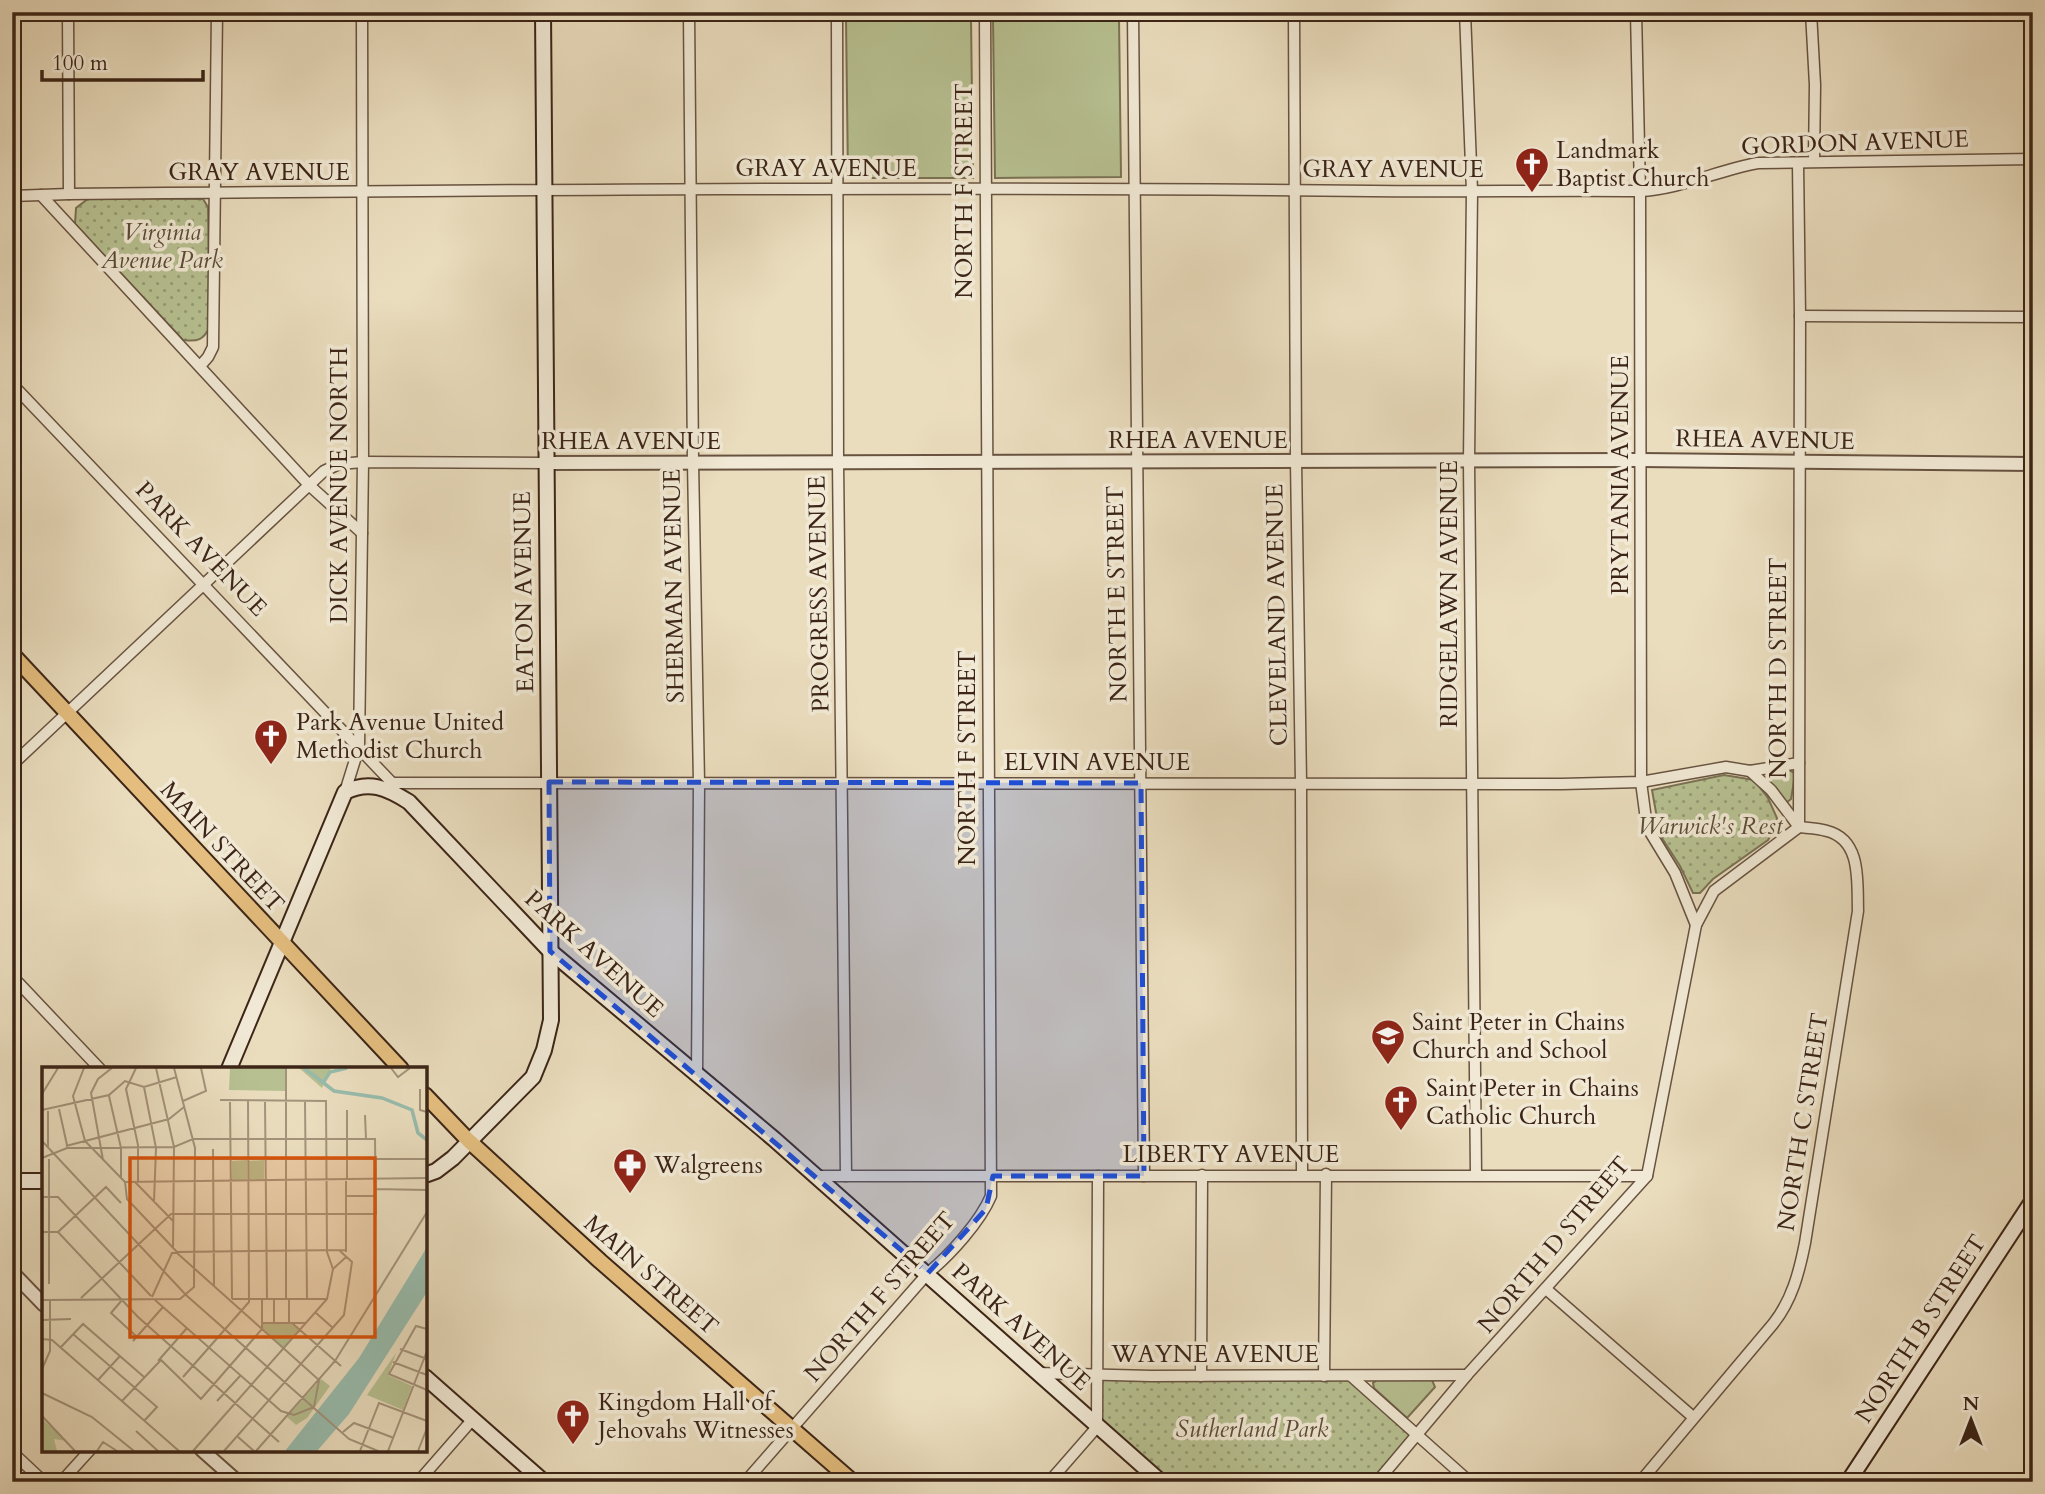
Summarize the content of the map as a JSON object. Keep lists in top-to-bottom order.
{
  "streets": {
    "main road": [
      "DICK AVENUE NORTH",
      "PARK AVENUE",
      "EATON AVENUE",
      "MAIN STREET",
      "NORTH B STREET"
    ],
    "street": [
      "GORDON AVENUE",
      "GRAY AVENUE",
      "NORTH F STREET",
      "RHEA AVENUE",
      "PRYTANIA AVENUE",
      "SHERMAN AVENUE",
      "PROGRESS AVENUE",
      "NORTH E STREET",
      "RIDGELAWN AVENUE",
      "CLEVELAND AVENUE",
      "NORTH D STREET",
      "ELVIN AVENUE",
      "NORTH C STREET",
      "LIBERTY AVENUE",
      "WAYNE AVENUE"
    ]
  },
  "crossings": [
    ["GORDON AVENUE", "GRAY AVENUE"],
    ["GORDON AVENUE", "PRYTANIA AVENUE"],
    ["GORDON AVENUE", "NORTH D STREET"],
    ["GRAY AVENUE", "NORTH F STREET"],
    ["GRAY AVENUE", "PRYTANIA AVENUE"],
    ["GRAY AVENUE", "DICK AVENUE NORTH"],
    ["GRAY AVENUE", "SHERMAN AVENUE"],
    ["GRAY AVENUE", "EATON AVENUE"],
    ["GRAY AVENUE", "PROGRESS AVENUE"],
    ["GRAY AVENUE", "NORTH E STREET"],
    ["GRAY AVENUE", "RIDGELAWN AVENUE"],
    ["GRAY AVENUE", "CLEVELAND AVENUE"],
    ["NORTH F STREET", "RHEA AVENUE"],
    ["NORTH F STREET", "PARK AVENUE"],
    ["NORTH F STREET", "ELVIN AVENUE"],
    ["NORTH F STREET", "MAIN STREET"],
    ["NORTH F STREET", "LIBERTY AVENUE"],
    ["RHEA AVENUE", "PRYTANIA AVENUE"],
    ["RHEA AVENUE", "DICK AVENUE NORTH"],
    ["RHEA AVENUE", "PARK AVENUE"],
    ["RHEA AVENUE", "SHERMAN AVENUE"],
    ["RHEA AVENUE", "EATON AVENUE"],
    ["RHEA AVENUE", "PROGRESS AVENUE"],
    ["RHEA AVENUE", "NORTH E STREET"],
    ["RHEA AVENUE", "RIDGELAWN AVENUE"],
    ["RHEA AVENUE", "CLEVELAND AVENUE"],
    ["RHEA AVENUE", "NORTH D STREET"],
    ["RHEA AVENUE", "MAIN STREET"],
    ["PRYTANIA AVENUE", "NORTH D STREET"],
    ["PRYTANIA AVENUE", "ELVIN AVENUE"],
    ["DICK AVENUE NORTH", "PARK AVENUE"],
    ["DICK AVENUE NORTH", "MAIN STREET"],
    ["PARK AVENUE", "SHERMAN AVENUE"],
    ["PARK AVENUE", "EATON AVENUE"],
    ["PARK AVENUE", "ELVIN AVENUE"],
    ["PARK AVENUE", "LIBERTY AVENUE"],
    ["PARK AVENUE", "WAYNE AVENUE"],
    ["SHERMAN AVENUE", "ELVIN AVENUE"],
    ["EATON AVENUE", "ELVIN AVENUE"],
    ["EATON AVENUE", "MAIN STREET"],
    ["PROGRESS AVENUE", "ELVIN AVENUE"],
    ["PROGRESS AVENUE", "LIBERTY AVENUE"],
    ["NORTH E STREET", "ELVIN AVENUE"],
    ["NORTH E STREET", "LIBERTY AVENUE"],
    ["RIDGELAWN AVENUE", "ELVIN AVENUE"],
    ["RIDGELAWN AVENUE", "LIBERTY AVENUE"],
    ["CLEVELAND AVENUE", "ELVIN AVENUE"],
    ["CLEVELAND AVENUE", "LIBERTY AVENUE"],
    ["NORTH D STREET", "ELVIN AVENUE"],
    ["NORTH D STREET", "NORTH C STREET"],
    ["NORTH D STREET", "LIBERTY AVENUE"],
    ["NORTH D STREET", "WAYNE AVENUE"]
  ],
  "parks": ["Virginia Avenue Park", "Warwick's Rest", "Sutherland Park"],
  "places": {
    "church": [
      "Landmark Baptist Church",
      "Park Avenue United Methodist Church",
      "Saint Peter in Chains Catholic Church",
      "Kingdom Hall of Jehovahs Witnesses"
    ],
    "school or university": ["Saint Peter in Chains Church and School"],
    "pharmacy": ["Walgreens"]
  },
  "scale_bar": "100 m",
  "north": "top"
}
